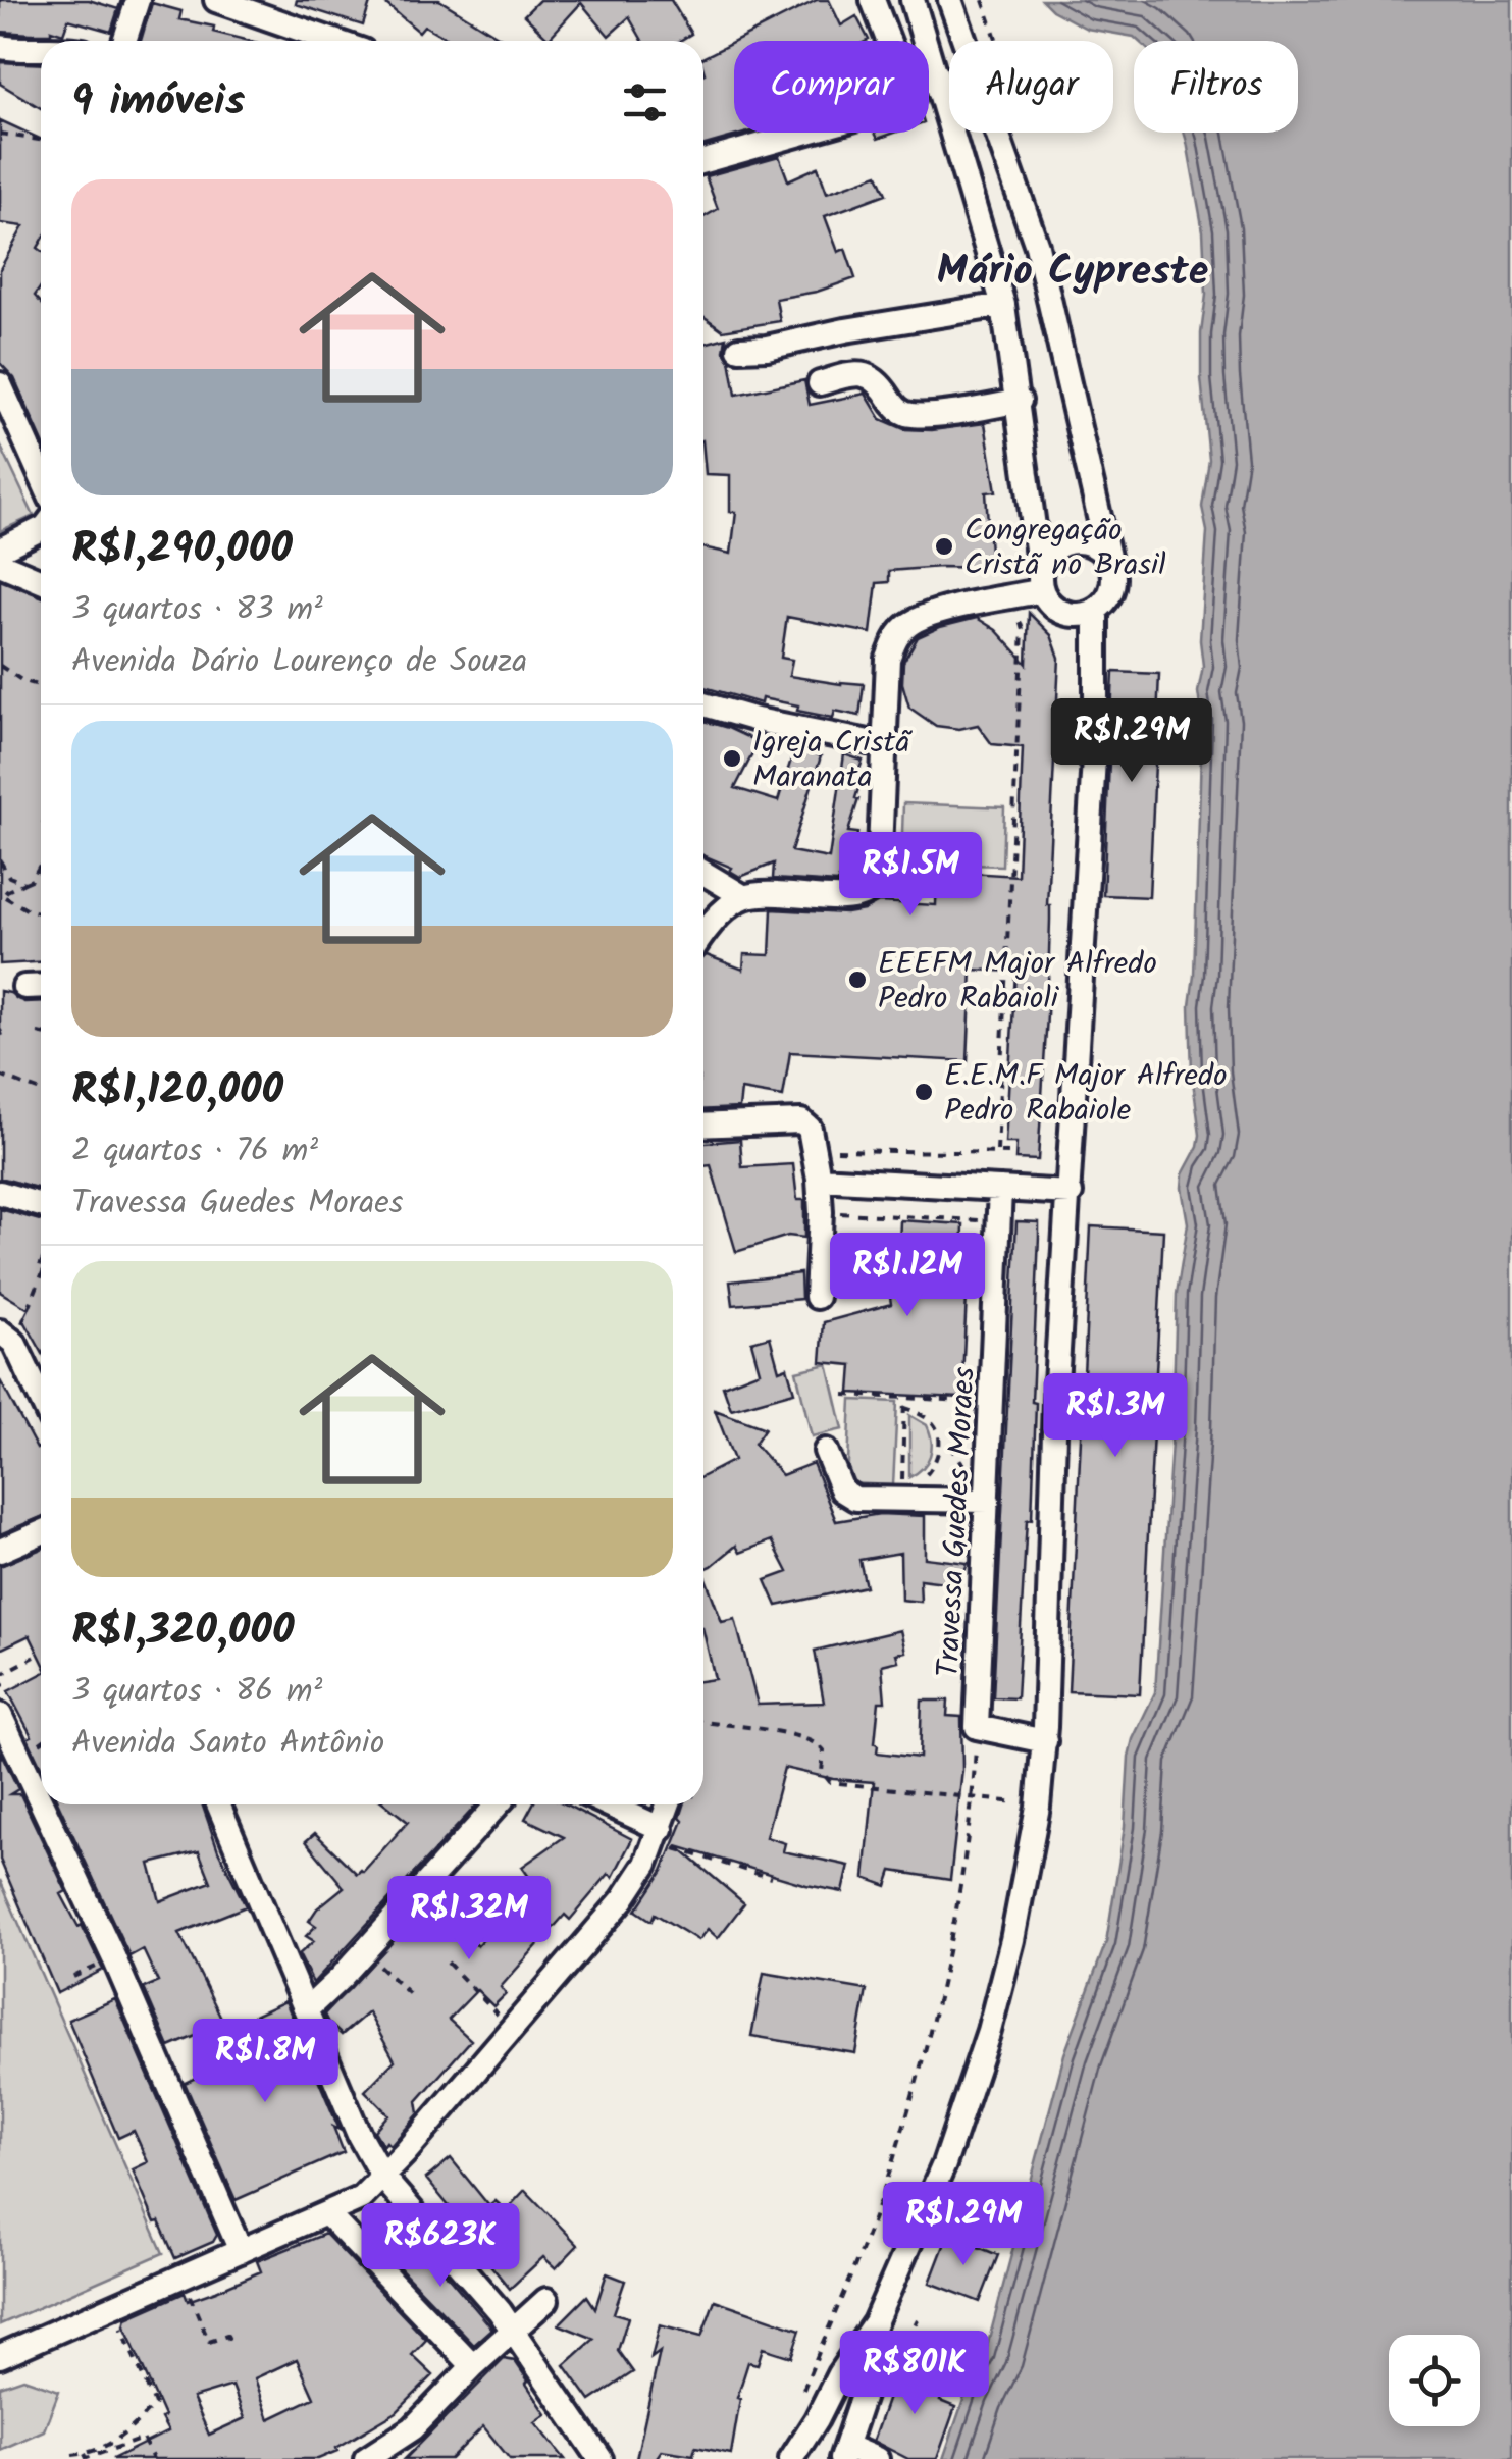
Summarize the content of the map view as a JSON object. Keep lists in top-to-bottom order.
{
  "streets": {
    "street": ["Travessa Guedes Moraes"]
  },
  "districts": ["Mário Cypreste"],
  "places": [
    "Congregação Cristã no Brasil",
    "Igreja Cristã Maranata",
    "EEEFM Major Alfredo Pedro Rabaioli",
    "E.E.M.F Major Alfredo Pedro Rabaiole"
  ],
  "page": {
    "chip": ["Comprar", "Alugar", "Filtros"],
    "heading": "9 imóveis",
    "list": [
      {
        "name": "R$1,290,000",
        "note": "3 quartos · 83 m² · Avenida Dário Lourenço de Souza"
      },
      {
        "name": "R$1,120,000",
        "note": "2 quartos · 76 m² · Travessa Guedes Moraes"
      },
      {
        "name": "R$1,320,000",
        "note": "3 quartos · 86 m² · Avenida Santo Antônio"
      }
    ],
    "price": [
      "R$1.29M",
      "R$1.5M",
      "R$1.12M",
      "R$1.3M",
      "R$1.32M",
      "R$1.8M",
      "R$1.29M",
      "R$623K",
      "R$801K"
    ]
  }
}
